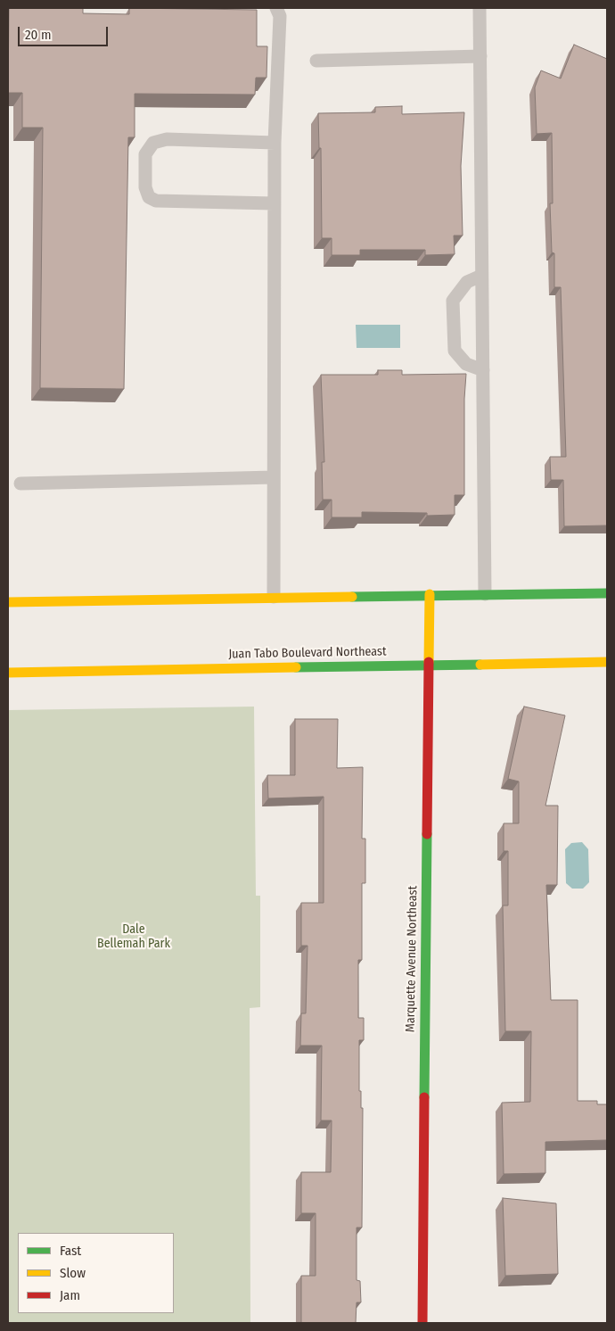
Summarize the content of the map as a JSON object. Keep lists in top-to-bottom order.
{
  "streets": {
    "main road": ["Juan Tabo Boulevard Northeast", "Marquette Avenue Northeast"]
  },
  "crossings": [
    ["Juan Tabo Boulevard Northeast", "Marquette Avenue Northeast"]
  ],
  "parks": ["Dale Bellemah Park"],
  "legend": ["Fast", "Slow", "Jam"],
  "scale_bar": "20 m"
}
